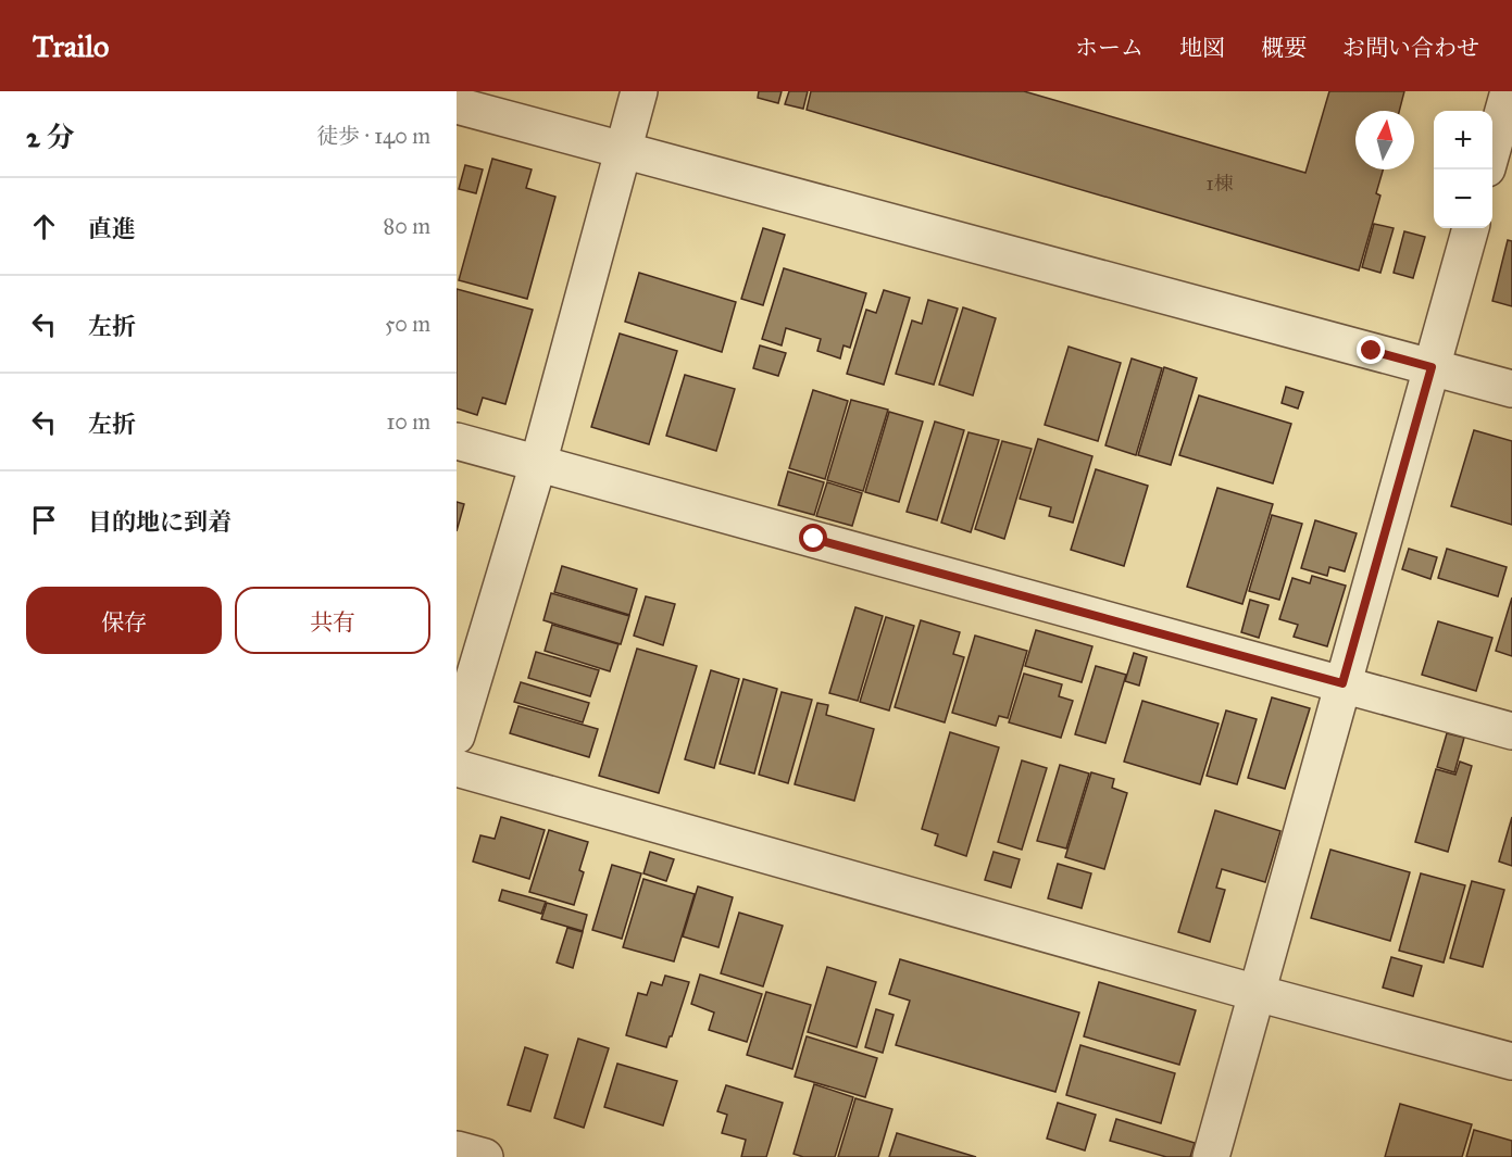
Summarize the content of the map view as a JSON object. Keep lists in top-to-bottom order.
{
  "house_numbers": ["1棟"],
  "north": "top",
  "page": {
    "header": "Trailo",
    "nav": [
      "ホーム",
      "地図",
      "概要",
      "お問い合わせ"
    ],
    "heading": ["2 分", "徒歩 · 140 m"],
    "map_buttons": ["+", "−"],
    "list": [
      ["直進", "80 m"],
      ["左折", "50 m"],
      ["左折", "10 m"],
      "目的地に到着"
    ],
    "buttons": ["保存", "共有"]
  }
}
